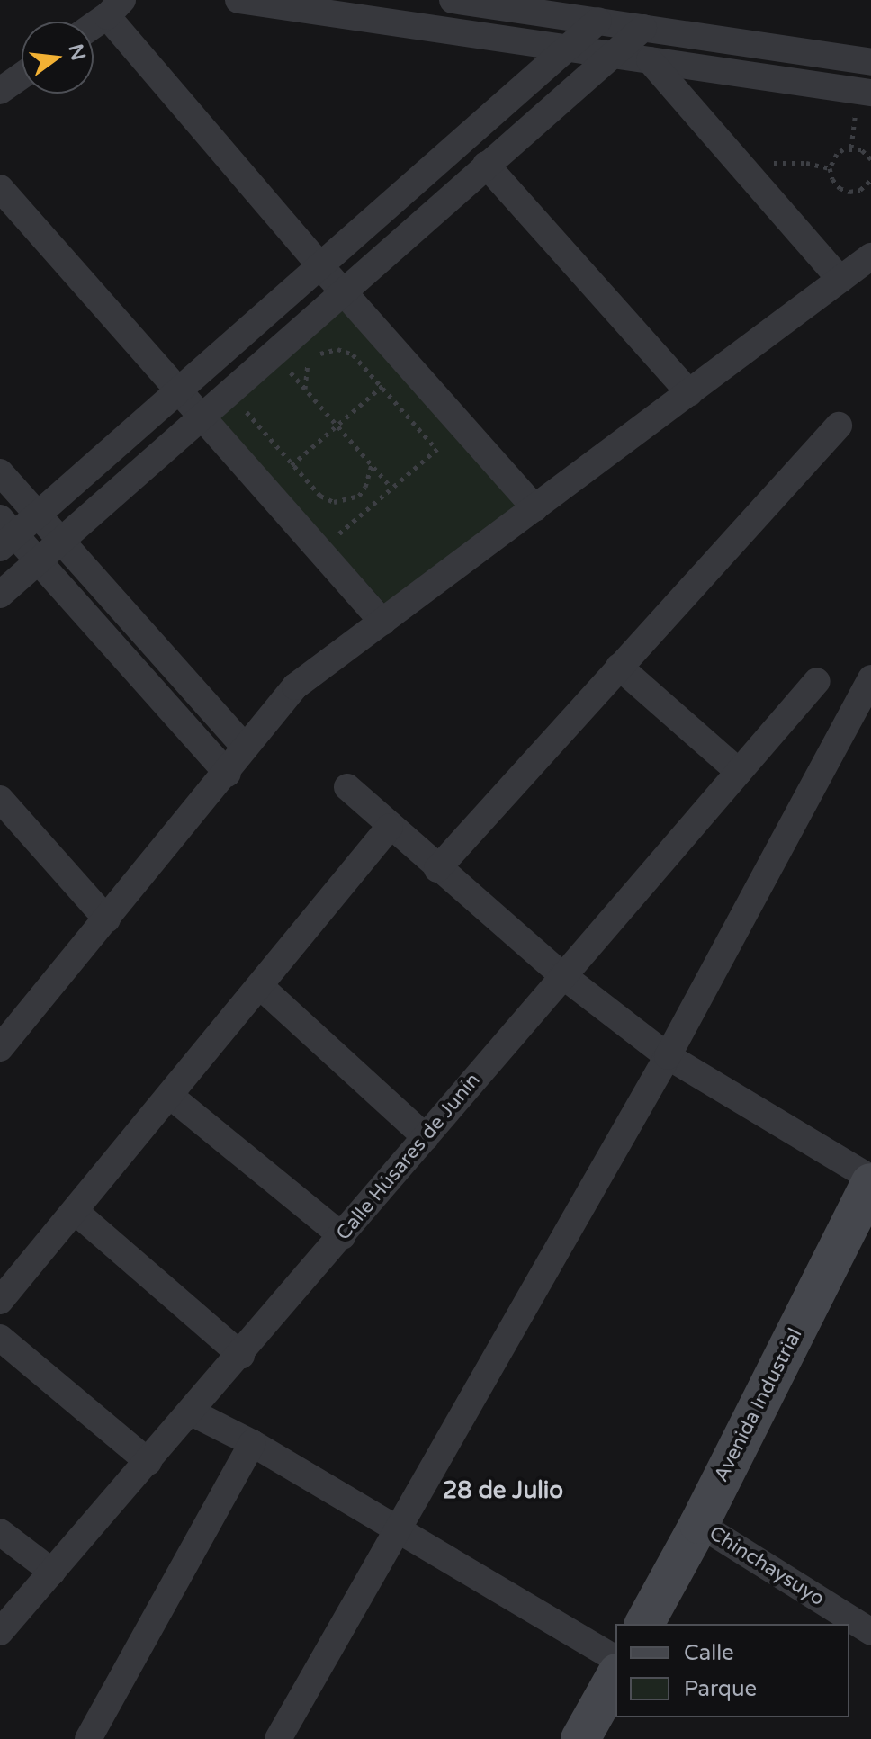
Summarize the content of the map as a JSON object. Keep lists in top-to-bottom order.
{
  "streets": {
    "main road": ["Avenida Industrial"],
    "street": ["Calle Húsares de Junín", "Chinchaysuyo"]
  },
  "crossings": [
    ["Avenida Industrial", "Chinchaysuyo"]
  ],
  "districts": ["28 de Julio"],
  "legend": ["Calle", "Parque"],
  "north": "right"
}
